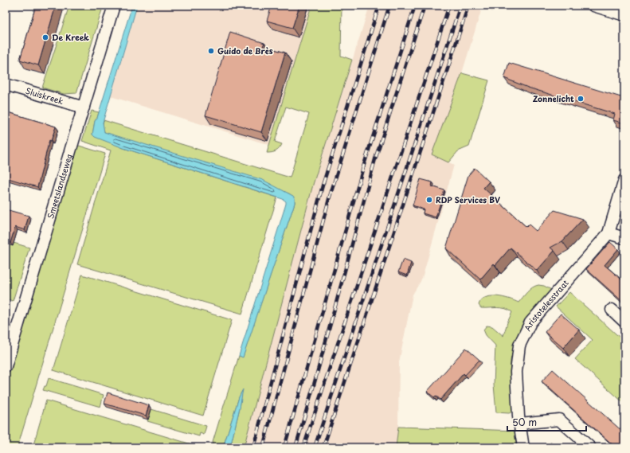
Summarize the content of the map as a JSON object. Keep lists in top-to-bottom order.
{
  "streets": {
    "street": ["Sluiskreek", "Smeetslandseweg", "Aristotelesstraat"]
  },
  "crossings": [
    ["Sluiskreek", "Smeetslandseweg"]
  ],
  "places": [
    "De Kreek",
    "Guido de Brès",
    "Zonnelicht",
    "RDP Services BV"
  ],
  "scale_bar": "50 m"
}
